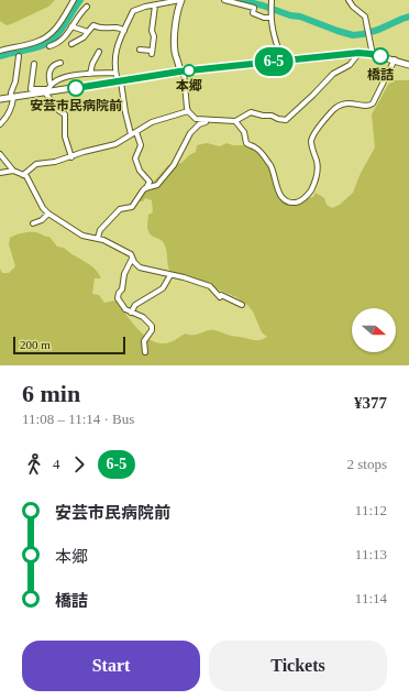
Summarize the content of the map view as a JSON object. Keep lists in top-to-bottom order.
{
  "places": ["橋詰", "本郷", "安芸市民病院前"],
  "lines": ["bus line 6-5"],
  "scale_bar": "200 m",
  "north": "right",
  "page": {
    "on_map": "6-5",
    "scale": "200 m",
    "heading": ["6 min", "11:08 – 11:14 · Bus", "¥377"],
    "legs": ["4", "6-5", "2 stops"],
    "list": [
      {
        "name": "安芸市民病院前",
        "value": "11:12"
      },
      {
        "name": "本郷",
        "value": "11:13"
      },
      {
        "name": "橋詰",
        "value": "11:14"
      }
    ],
    "buttons": ["Start", "Tickets"]
  }
}
